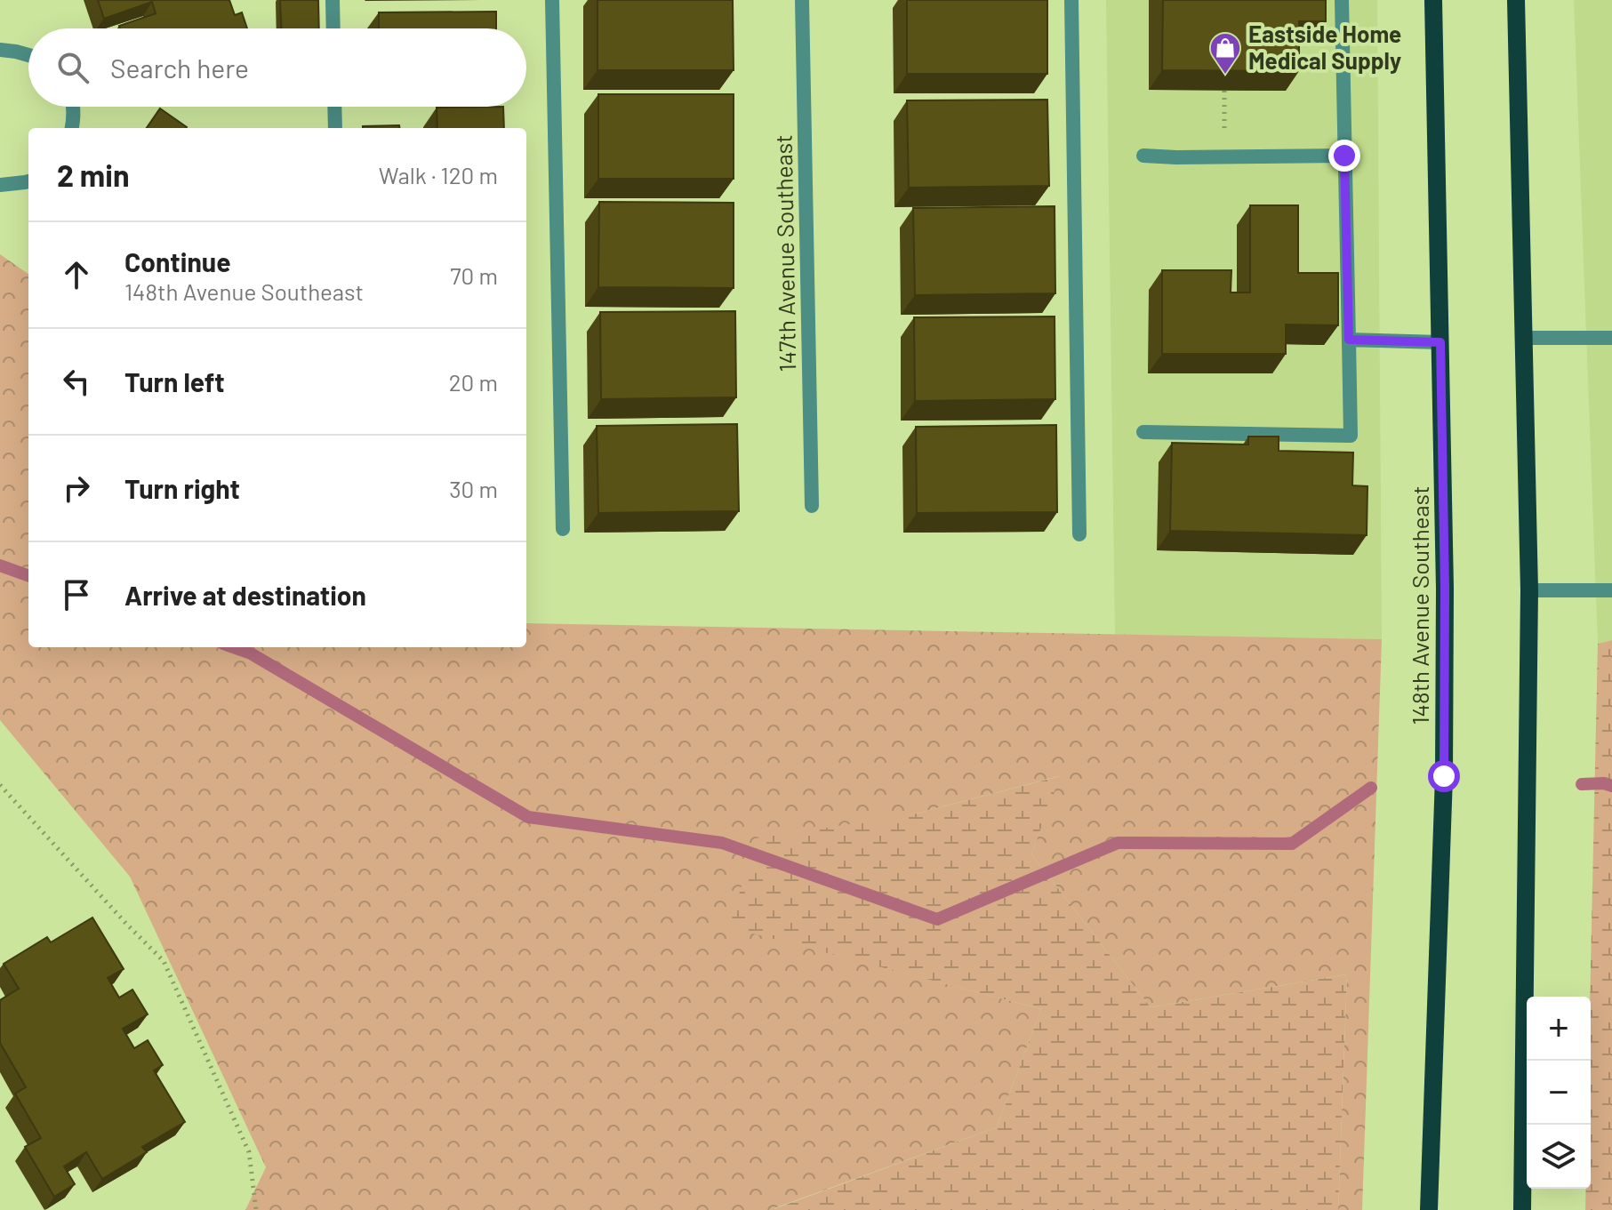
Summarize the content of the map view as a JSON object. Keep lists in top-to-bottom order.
{
  "streets": {
    "main road": ["148th Avenue Southeast"],
    "street": ["147th Avenue Southeast"]
  },
  "places": {
    "shop": ["Eastside Home Medical Supply"]
  },
  "page": {
    "search": "Search here",
    "heading": ["2 min", "Walk · 120 m"],
    "list": [
      ["Continue", "148th Avenue Southeast", "70 m"],
      ["Turn left", "20 m"],
      ["Turn right", "30 m"],
      "Arrive at destination"
    ],
    "map_buttons": ["+", "−"]
  }
}
